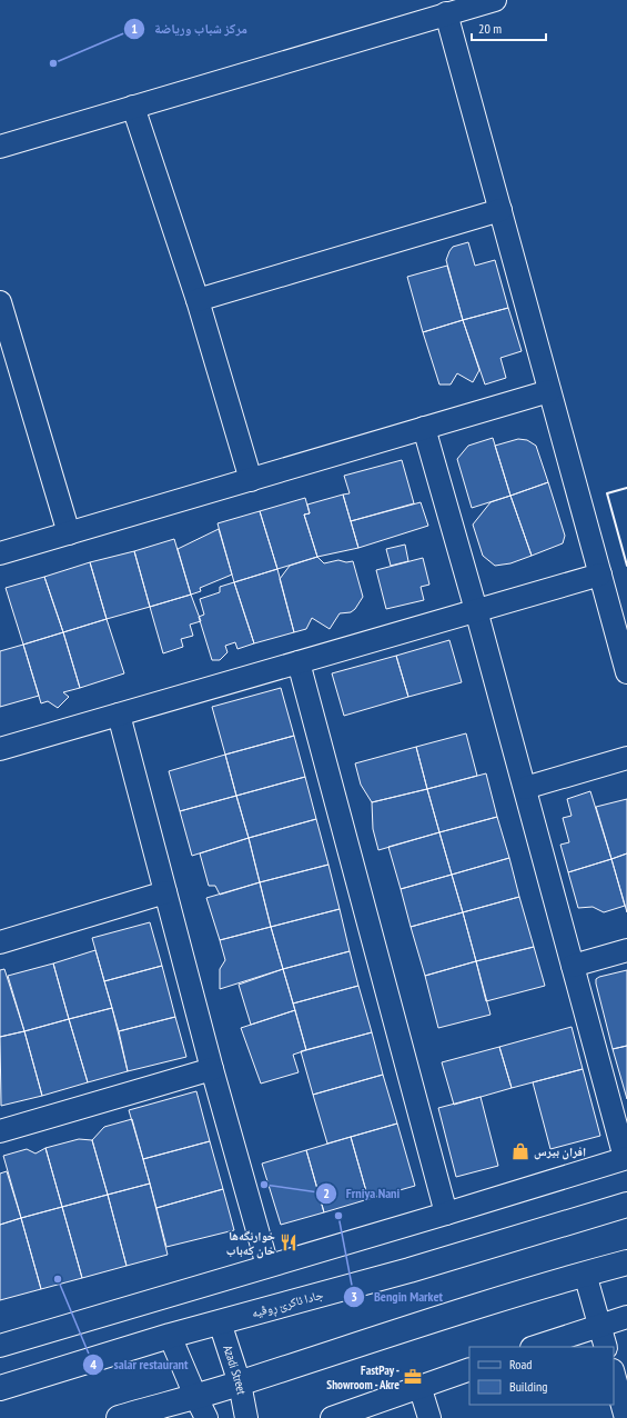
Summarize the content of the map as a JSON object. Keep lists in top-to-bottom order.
{
  "streets": {
    "highway": ["جادا ئاکرێ ڕوڤیە"],
    "street": ["Azadi Street"]
  },
  "crossings": [
    ["جادا ئاکرێ ڕوڤیە", "Azadi Street"]
  ],
  "places": {
    "other": [
      "مركز شباب ورياضة",
      "Frniya Nani",
      "Bengin Market",
      "salar restaurant"
    ],
    "shop": ["افران بيرس"],
    "restaurant": ["خوارنگەھا خان كەباب"],
    "office": ["FastPay - Showroom - Akre"]
  },
  "legend": ["Road", "Building"],
  "scale_bar": "20 m"
}
